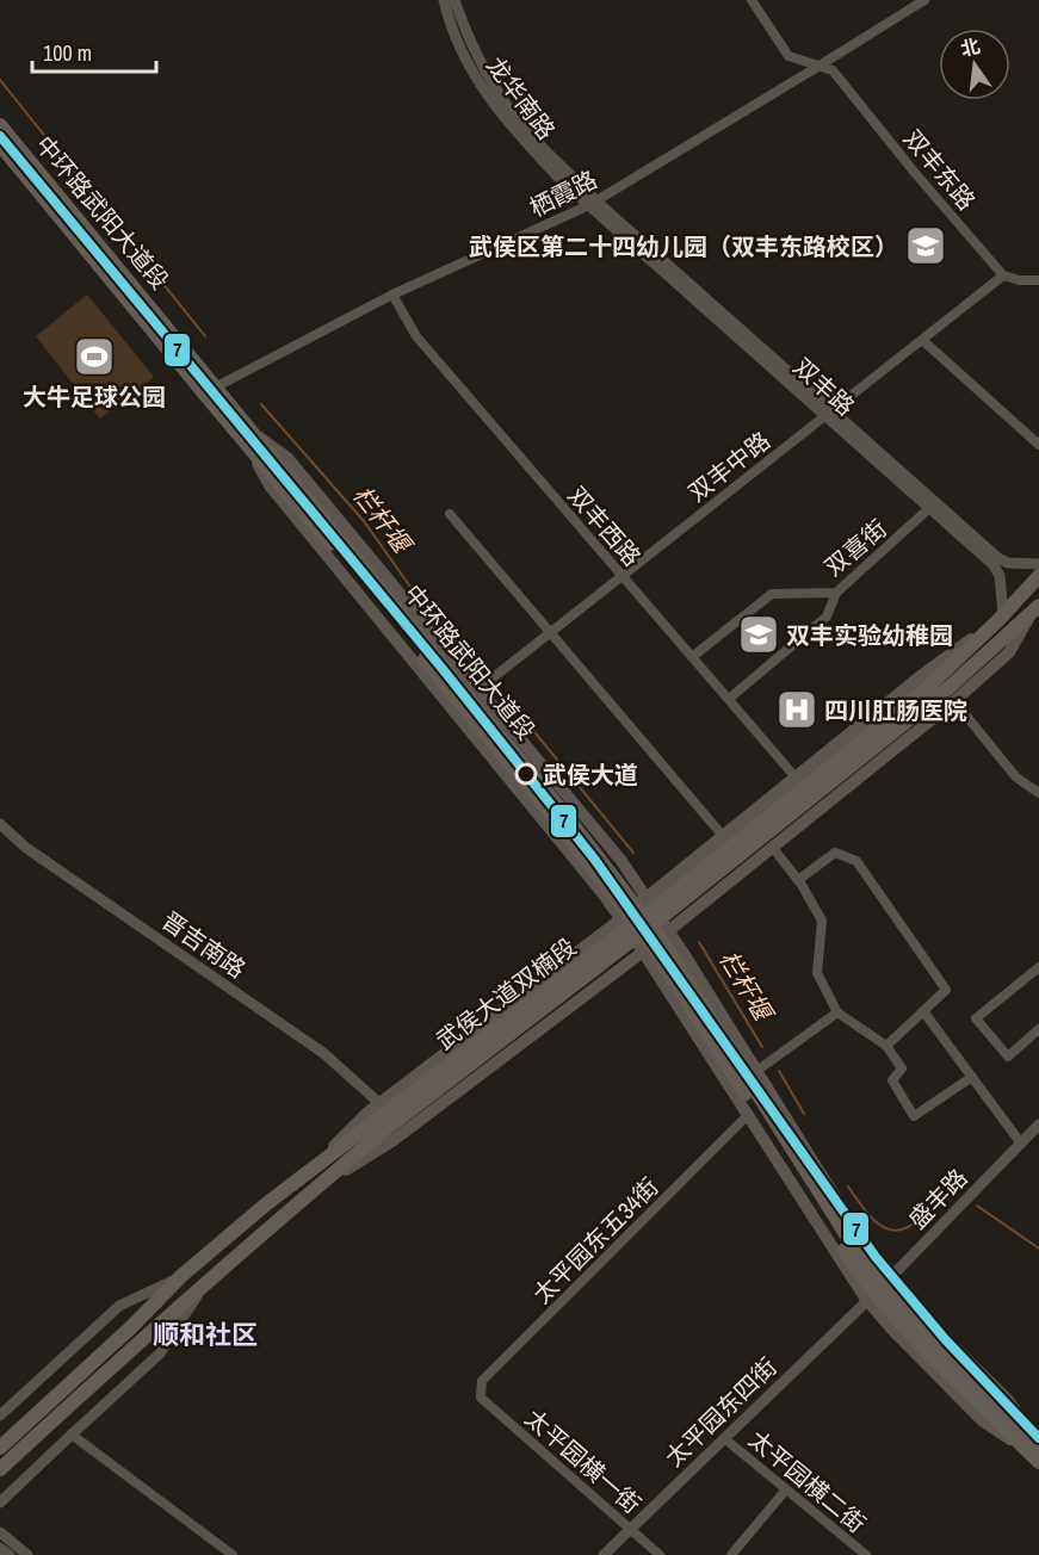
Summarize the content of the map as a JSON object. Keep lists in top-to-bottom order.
{
  "streets": {
    "main road": ["中环路武阳大道段", "武侯大道双楠段"],
    "street": [
      "龙华南路",
      "双丰东路",
      "栖霞路",
      "双丰路",
      "双丰中路",
      "双丰西路",
      "双喜街",
      "晋吉南路",
      "盛丰路",
      "太平园东五34街",
      "太平园东四街",
      "太平园横一街",
      "太平园横二街"
    ]
  },
  "crossings": [
    ["龙华南路", "栖霞路"],
    ["龙华南路", "双丰路"],
    ["双丰东路", "栖霞路"],
    ["双丰东路", "双丰中路"],
    ["栖霞路", "中环路武阳大道段"],
    ["栖霞路", "双丰路"],
    ["栖霞路", "双丰西路"],
    ["双丰路", "双丰中路"],
    ["双丰路", "双喜街"],
    ["双丰路", "武侯大道双楠段"],
    ["双丰中路", "双丰西路"],
    ["双丰西路", "双喜街"],
    ["盛丰路", "太平园东四街"],
    ["太平园东五34街", "太平园横一街"],
    ["太平园东四街", "太平园横一街"],
    ["太平园东四街", "太平园横二街"]
  ],
  "districts": ["顺和社区"],
  "water": ["栏杆堰"],
  "places": {
    "school or university": ["武侯区第二十四幼儿园（双丰东路校区）", "双丰实验幼稚园"],
    "sports": ["大牛足球公园"],
    "hospital": ["四川肛肠医院"],
    "other": ["武侯大道"]
  },
  "lines": ["transit line 7"],
  "scale_bar": "100 m",
  "north": "top"
}
